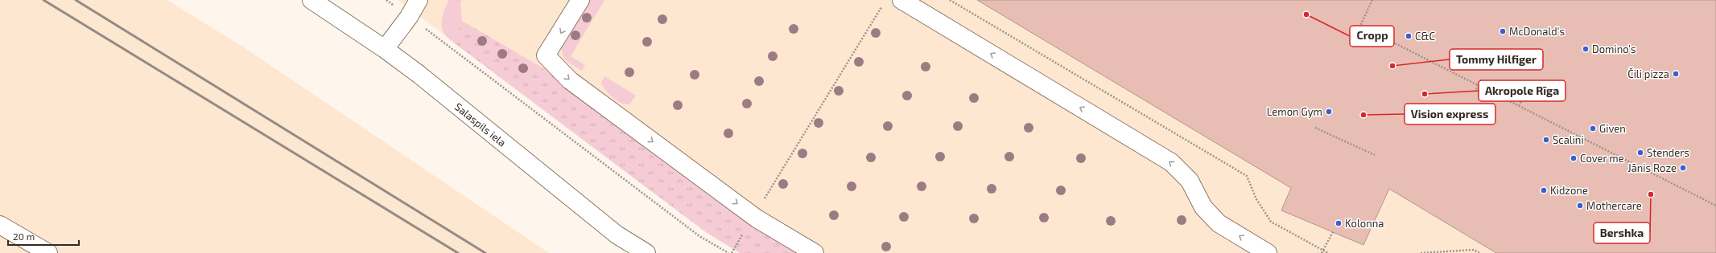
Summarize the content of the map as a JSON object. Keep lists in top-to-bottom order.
{
  "streets": {
    "street": ["Salaspils iela"]
  },
  "places": [
    "Cropp",
    "McDonald's",
    "C&C",
    "Domino's",
    "Tommy Hilfiger",
    "Čili pizza",
    "Akropole Rīga",
    "Lemon Gym",
    "Vision express",
    "Given",
    "Scalini",
    "Stenders",
    "Cover me",
    "Jānis Roze",
    "Kidzone",
    "Bershka",
    "Mothercare",
    "Kolonna"
  ],
  "scale_bar": "20 m"
}
